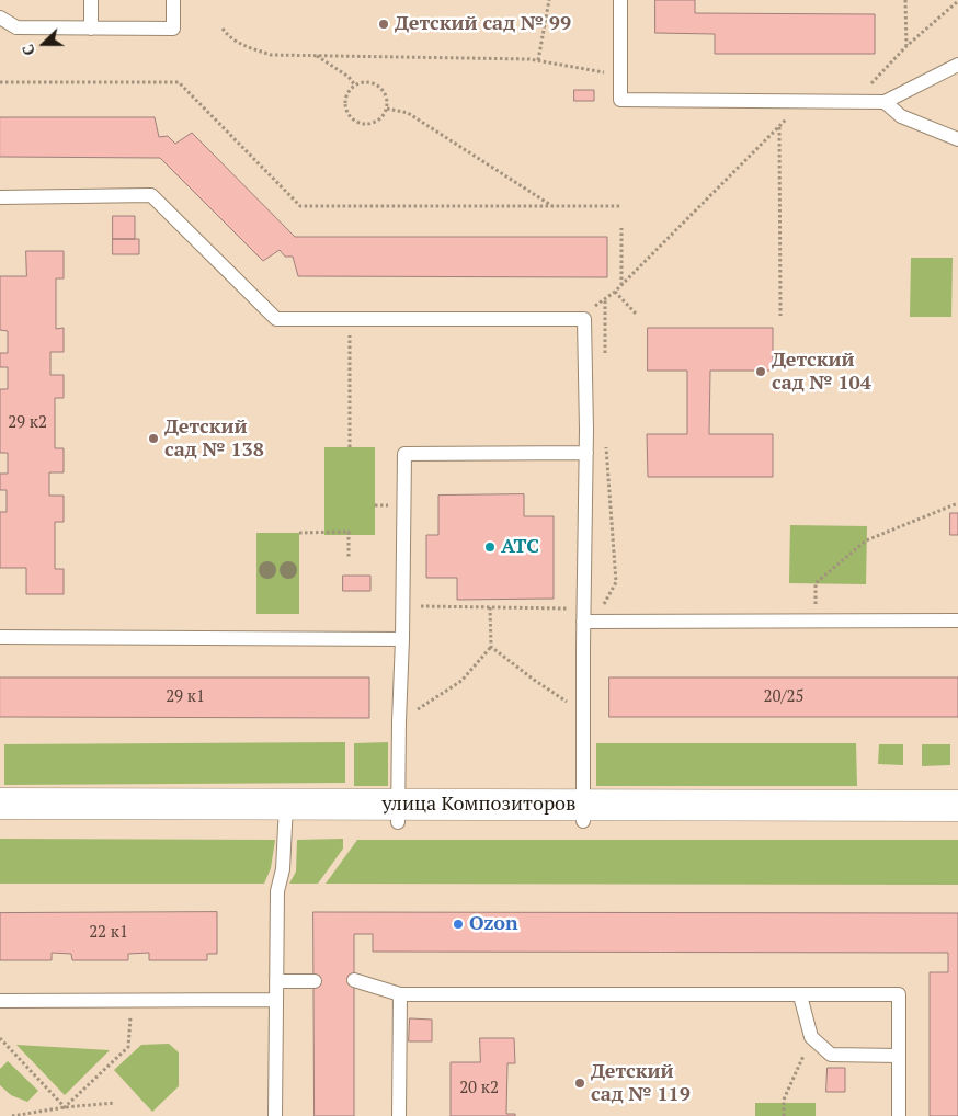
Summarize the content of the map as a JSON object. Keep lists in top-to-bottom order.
{
  "streets": {
    "street": ["улица Композиторов"]
  },
  "places": [
    "Детский сад № 99",
    "Детский сад № 104",
    "Детский сад № 138",
    "АТС",
    "Ozon",
    "Детский сад № 119"
  ],
  "house_numbers": [
    "29 к2",
    "29 к1",
    "20/25",
    "22 к1",
    "20 к2"
  ],
  "north": "left"
}
